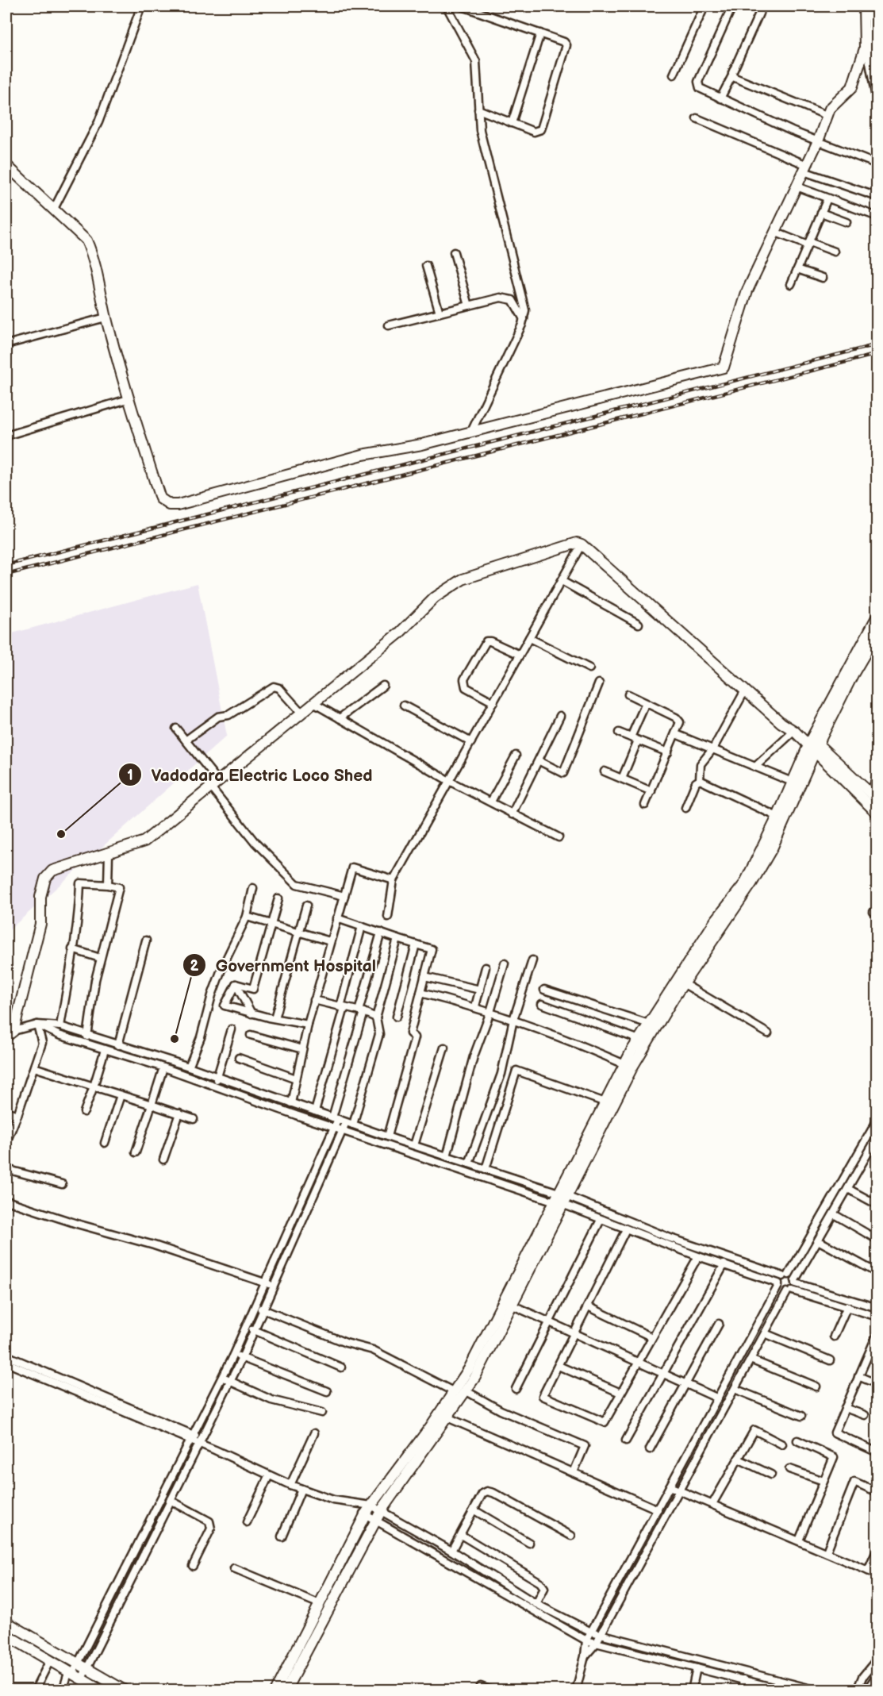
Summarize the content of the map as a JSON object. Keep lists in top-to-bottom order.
{
  "places": ["Vadodara Electric Loco Shed", "Government Hospital"]
}
